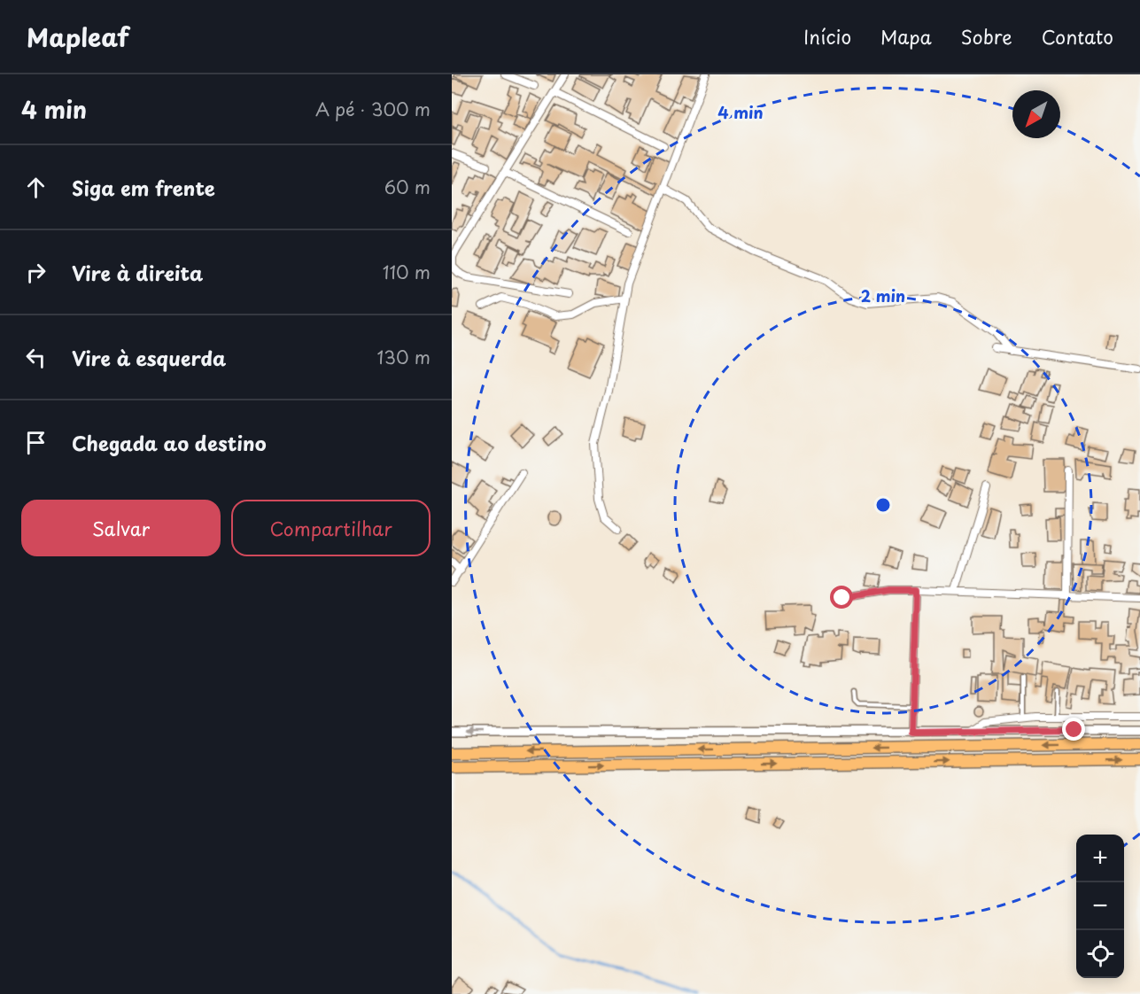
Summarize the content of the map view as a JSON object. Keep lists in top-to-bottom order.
{
  "north": "bottom left",
  "page": {
    "header": "Mapleaf",
    "nav": [
      "Início",
      "Mapa",
      "Sobre",
      "Contato"
    ],
    "heading": ["4 min", "A pé · 300 m"],
    "list": [
      ["Siga em frente", "60 m"],
      ["Vire à direita", "110 m"],
      ["Vire à esquerda", "130 m"],
      "Chegada ao destino"
    ],
    "buttons": ["Salvar", "Compartilhar"],
    "map_buttons": ["+", "−"]
  },
  "rings": ["4 min", "2 min"]
}
